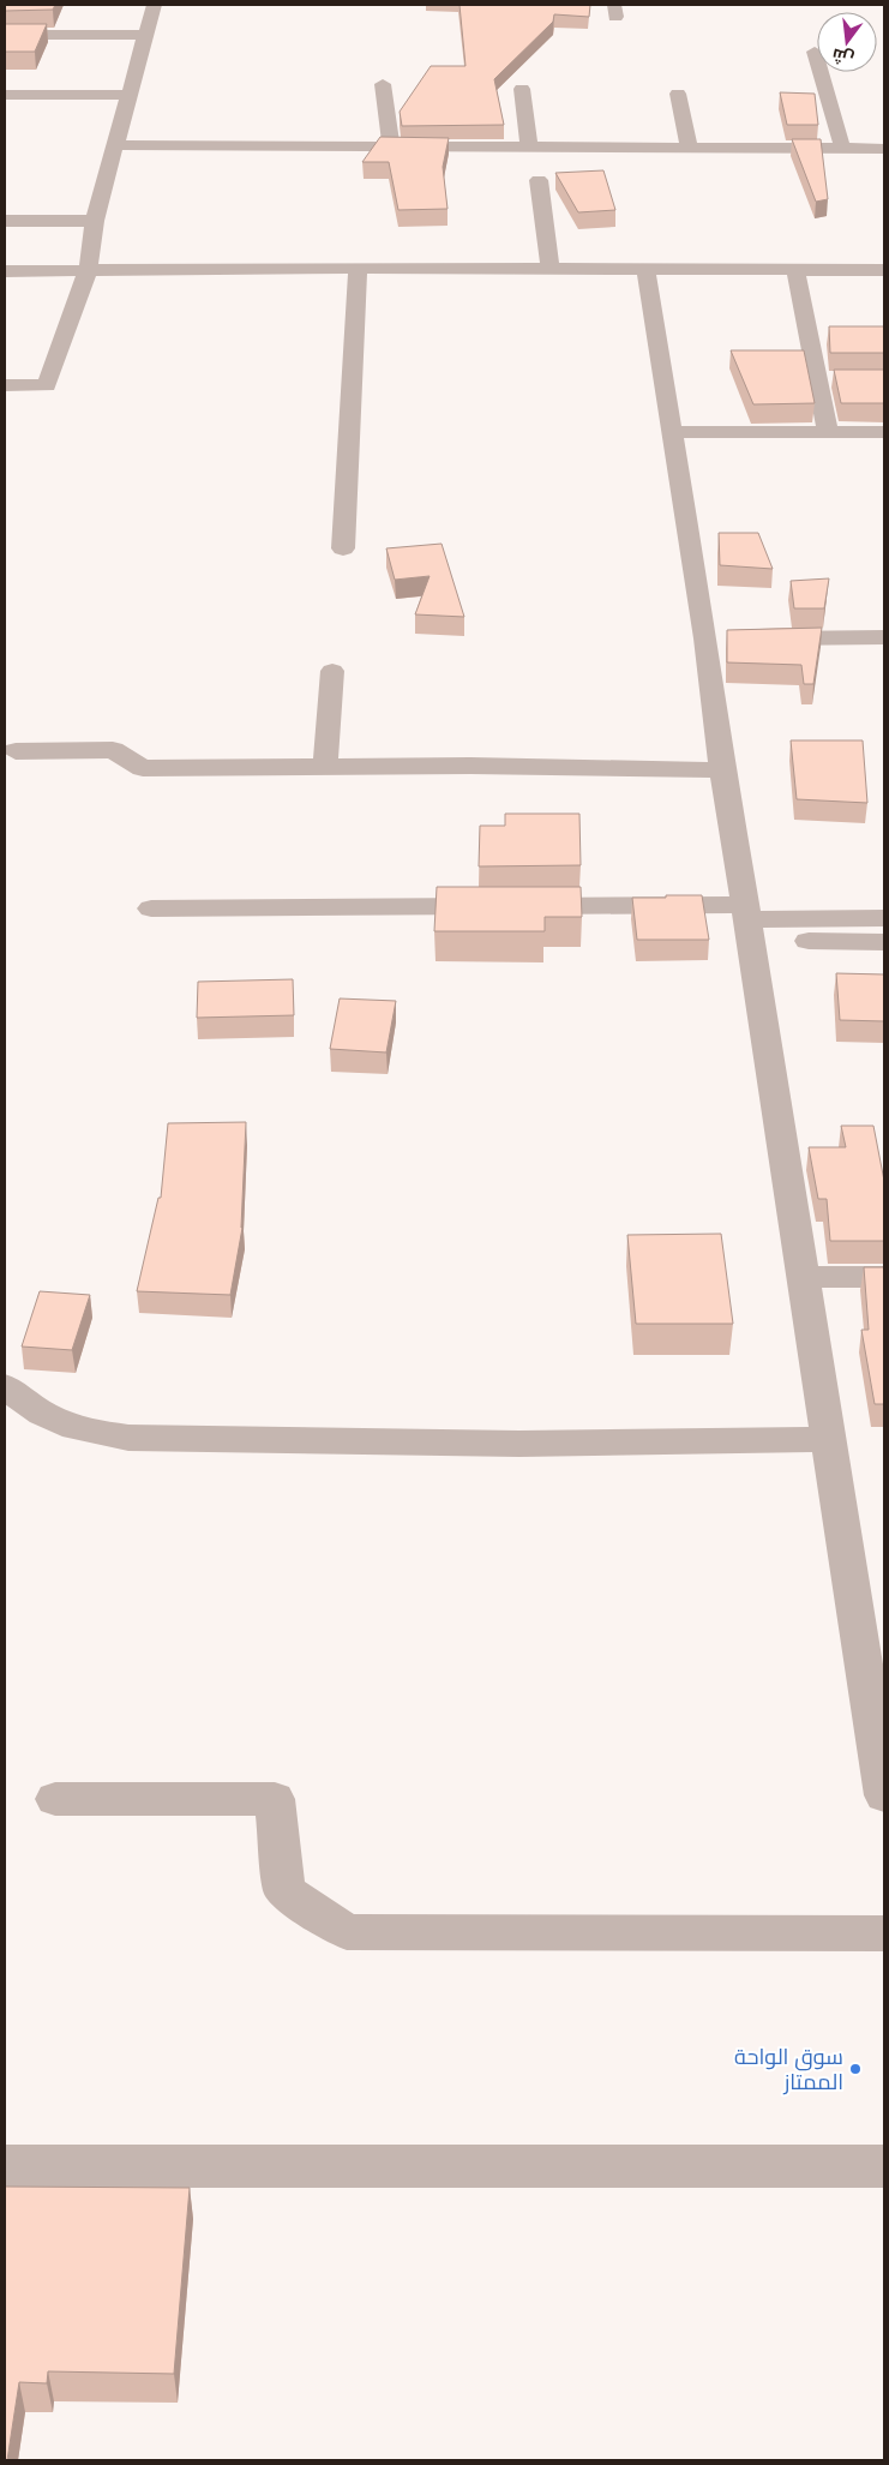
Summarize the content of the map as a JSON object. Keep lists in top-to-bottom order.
{
  "places": ["سوق الواحة الممتاز"],
  "north": "bottom"
}
